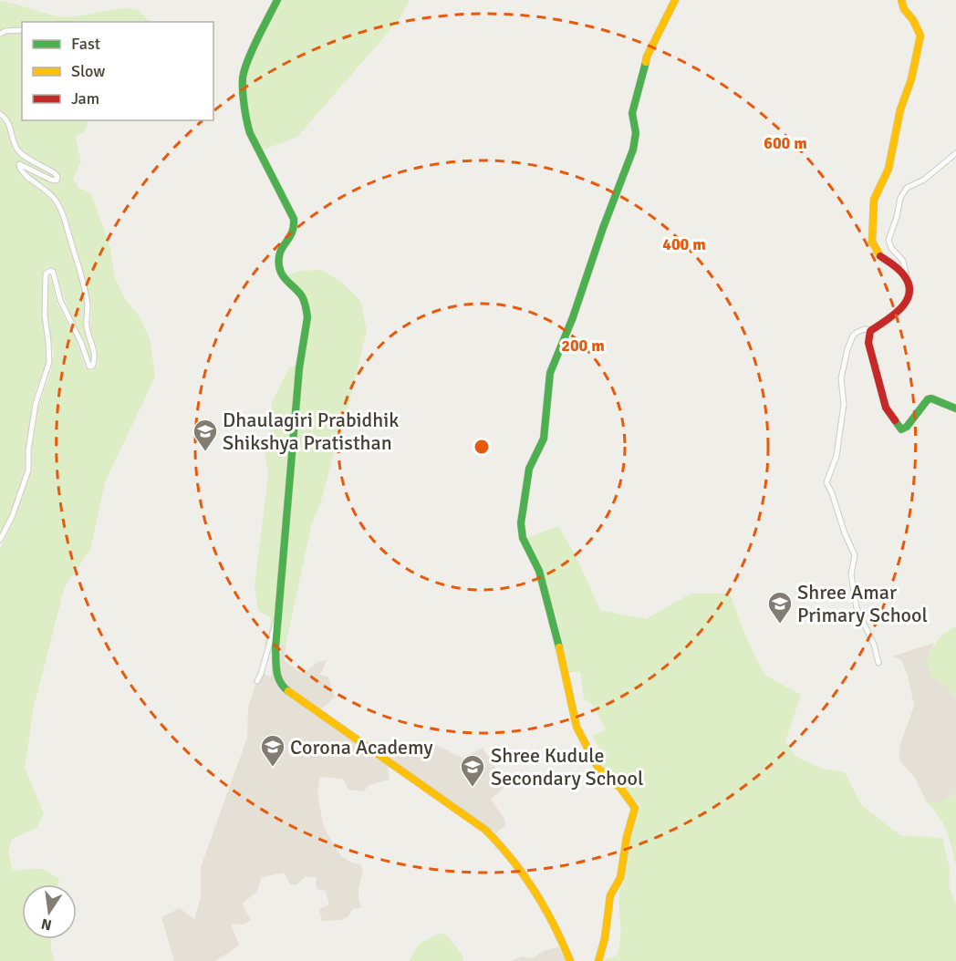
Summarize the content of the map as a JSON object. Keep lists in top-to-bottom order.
{
  "places": {
    "school or university": [
      "Dhaulagiri Prabidhik Shikshya Pratisthan",
      "Shree Amar Primary School",
      "Corona Academy",
      "Shree Kudule Secondary School"
    ]
  },
  "legend": ["Fast", "Slow", "Jam"],
  "north": "bottom",
  "rings": ["600 m", "400 m", "200 m"]
}
